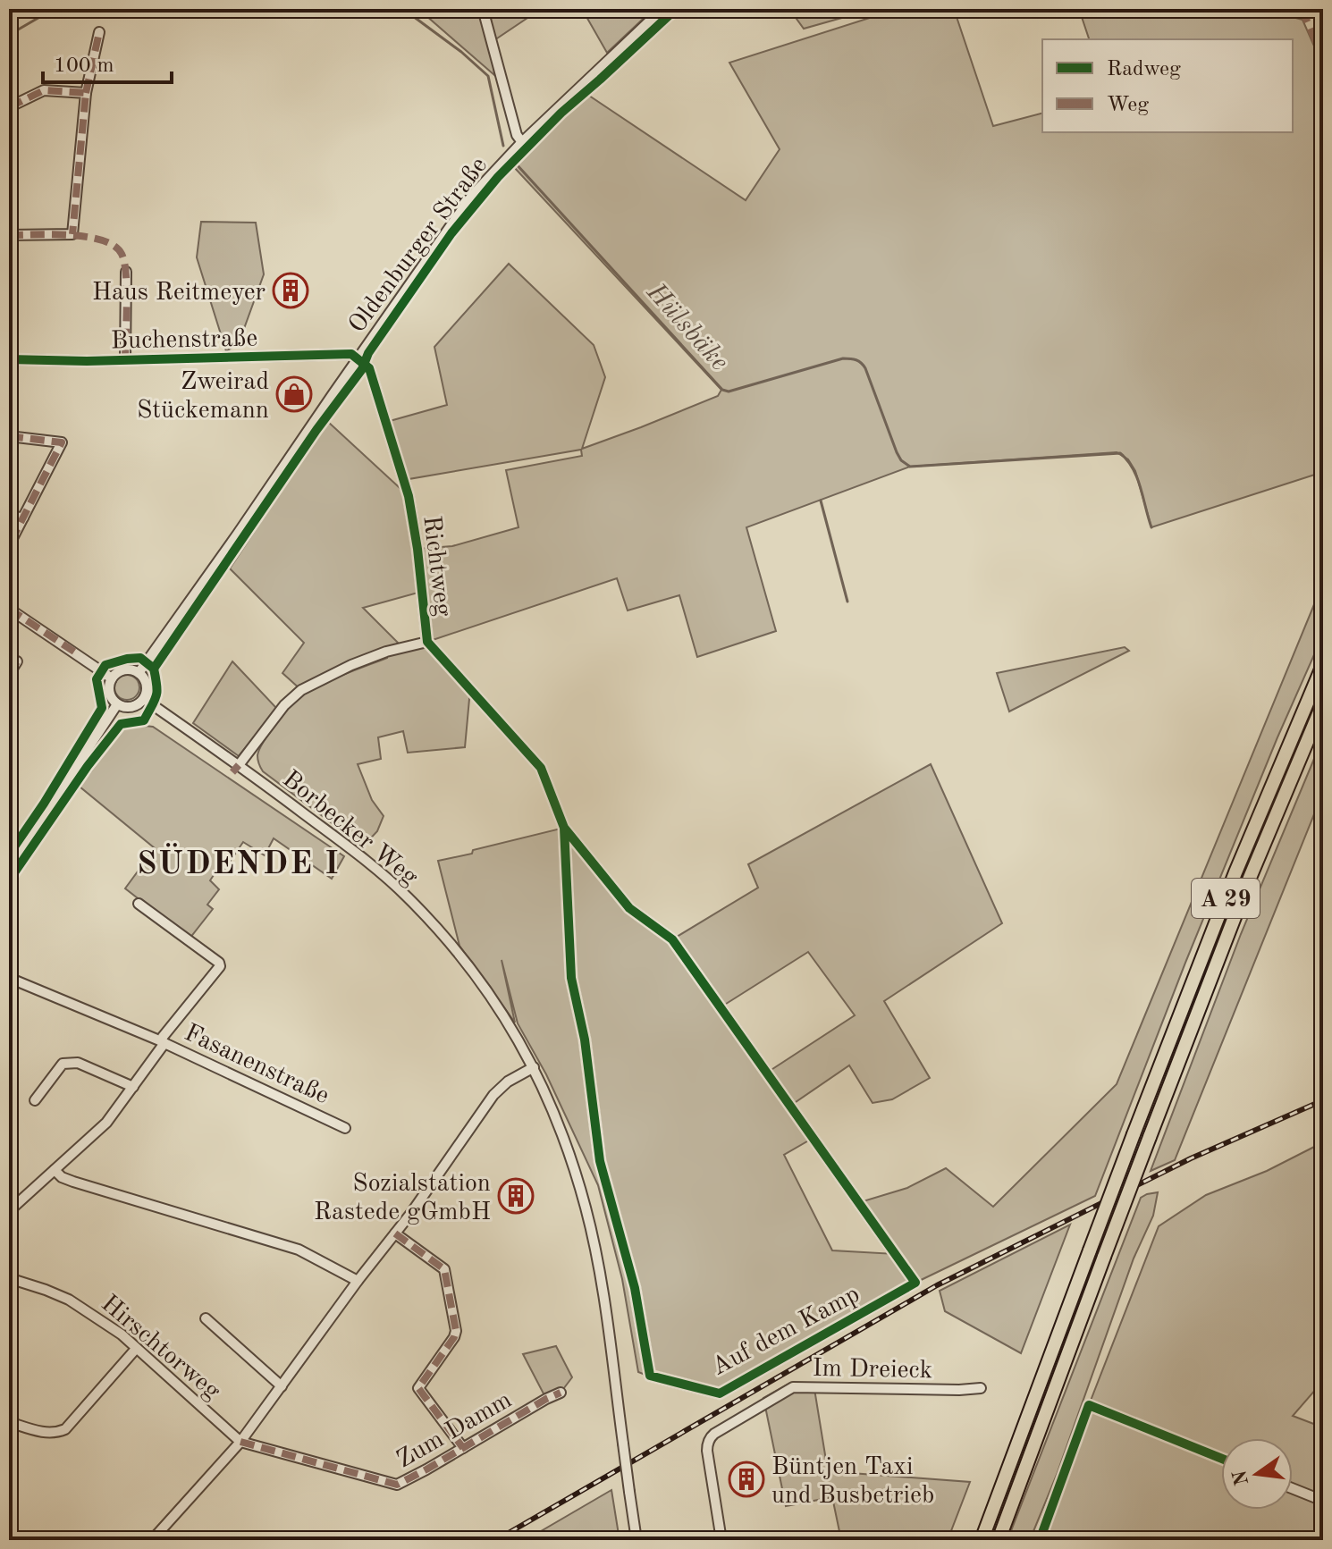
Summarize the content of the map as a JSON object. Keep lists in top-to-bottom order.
{
  "streets": {
    "highway": ["A 29"],
    "street": [
      "Oldenburger Straße",
      "Buchenstraße",
      "Richtweg",
      "Borbecker Weg",
      "Fasanenstraße",
      "Auf dem Kamp",
      "Hirschtorweg",
      "Im Dreieck",
      "Zum Damm"
    ]
  },
  "crossings": [
    ["Oldenburger Straße", "Buchenstraße"],
    ["Oldenburger Straße", "Richtweg"],
    ["Oldenburger Straße", "Borbecker Weg"],
    ["Buchenstraße", "Richtweg"],
    ["Richtweg", "Auf dem Kamp"],
    ["Hirschtorweg", "Zum Damm"]
  ],
  "districts": ["SÜDENDE I"],
  "water": ["Hülsbäke"],
  "places": {
    "building": ["Haus Reitmeyer", "Sozialstation Rastede gGmbH", "Büntjen Taxi und Busbetrieb"],
    "shop": ["Zweirad Stückemann"]
  },
  "legend": ["Radweg", "Weg"],
  "scale_bar": "100 m",
  "north": "left"
}
